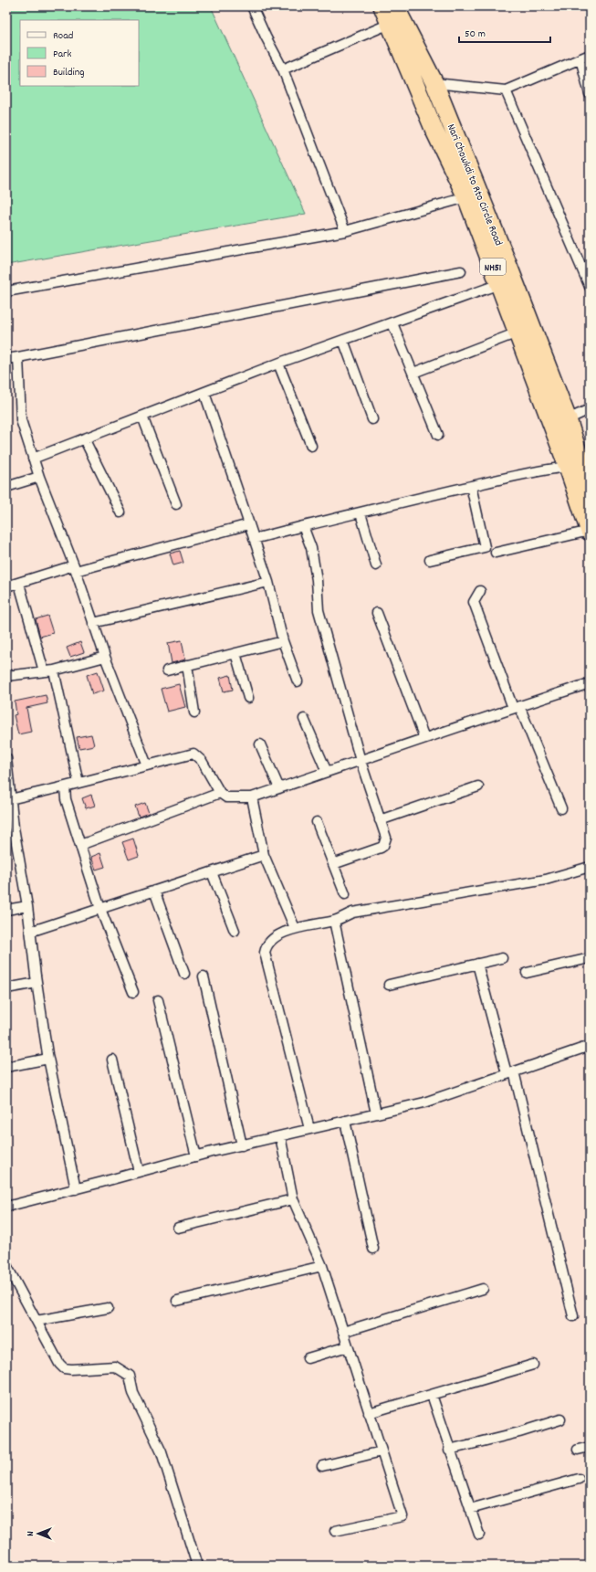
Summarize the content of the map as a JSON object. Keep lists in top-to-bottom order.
{
  "streets": {
    "highway": ["Nari Chowkdi to Rto Circle Road", "NH51"]
  },
  "crossings": [
    ["Nari Chowkdi to Rto Circle Road", "NH51"]
  ],
  "legend": ["Road", "Park", "Building"],
  "scale_bar": "50 m",
  "north": "left"
}
